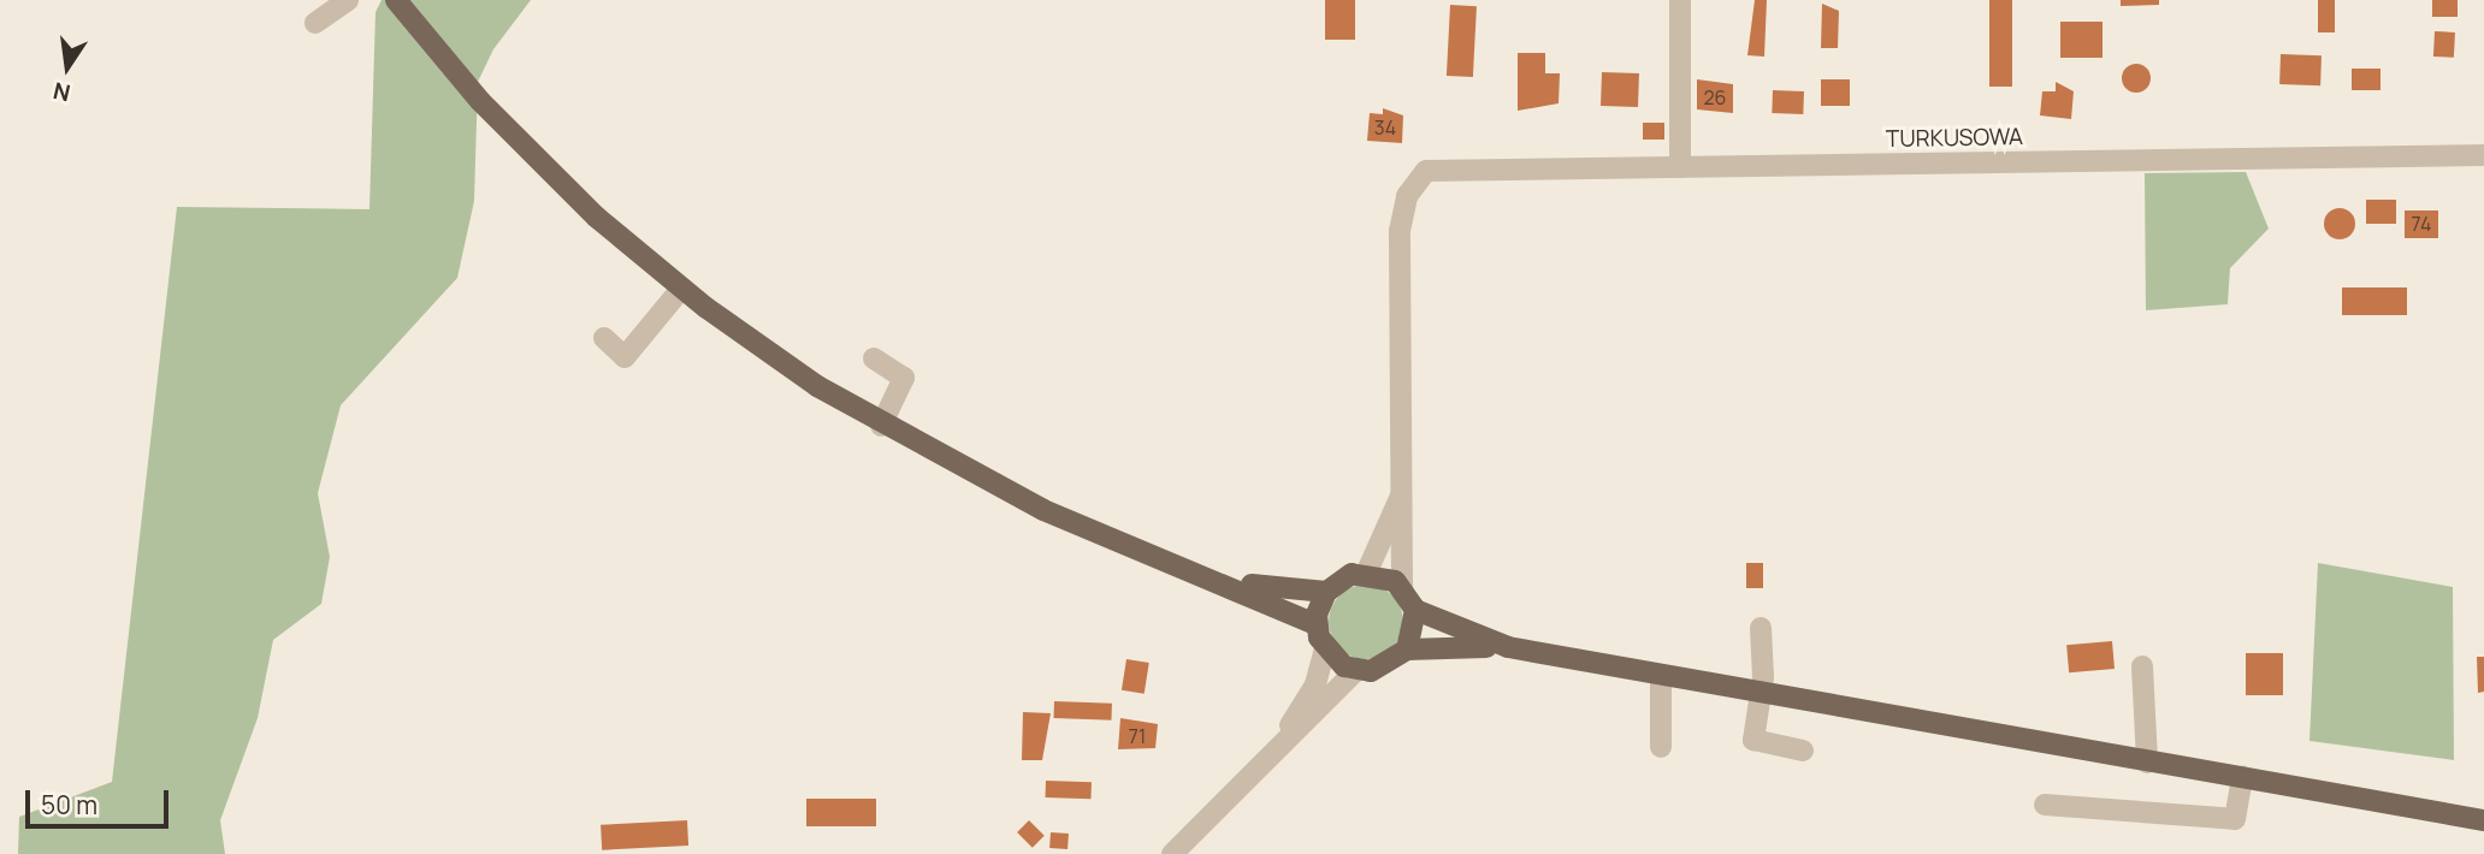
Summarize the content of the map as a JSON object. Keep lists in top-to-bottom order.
{
  "streets": {
    "street": ["TURKUSOWA"]
  },
  "house_numbers": [
    "26",
    "34",
    "74",
    "71"
  ],
  "scale_bar": "50 m",
  "north": "bottom"
}
